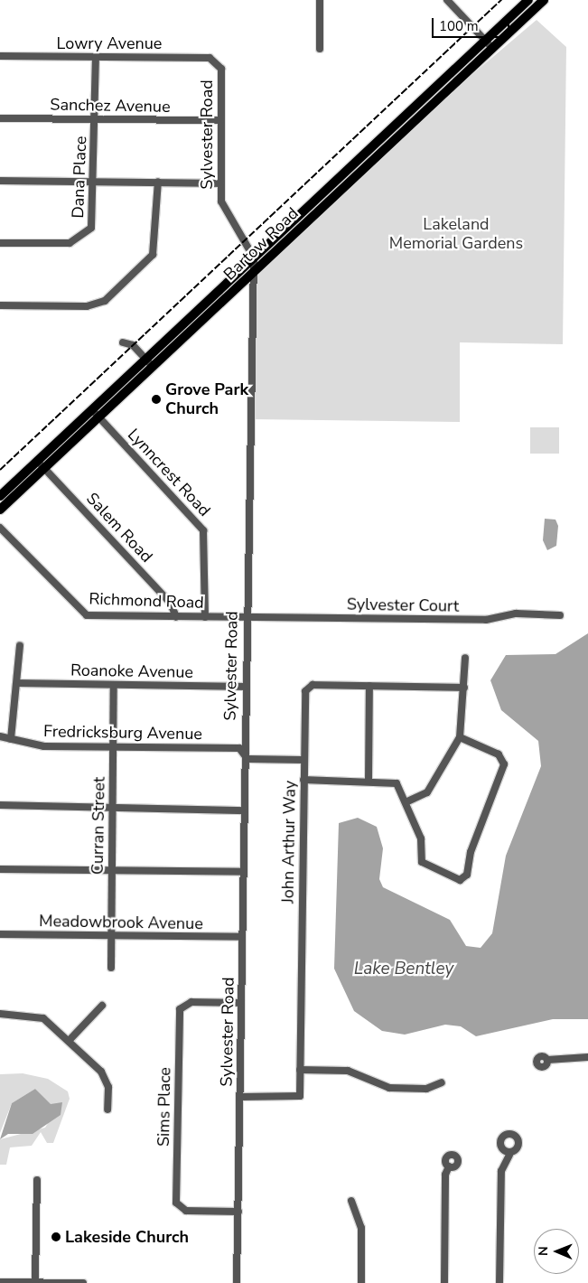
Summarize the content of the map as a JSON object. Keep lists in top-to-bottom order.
{
  "streets": {
    "main road": ["Bartow Road"],
    "street": [
      "Lowry Avenue",
      "Sanchez Avenue",
      "Sylvester Road",
      "Dana Place",
      "Lynncrest Road",
      "Salem Road",
      "Richmond Road",
      "Sylvester Court",
      "Roanoke Avenue",
      "Fredricksburg Avenue",
      "Curran Street",
      "John Arthur Way",
      "Meadowbrook Avenue",
      "Sims Place"
    ]
  },
  "crossings": [
    ["Lowry Avenue", "Sylvester Road"],
    ["Lowry Avenue", "Dana Place"],
    ["Sanchez Avenue", "Sylvester Road"],
    ["Sanchez Avenue", "Dana Place"],
    ["Sylvester Road", "Bartow Road"],
    ["Sylvester Road", "Richmond Road"],
    ["Sylvester Road", "Sylvester Court"],
    ["Sylvester Road", "Roanoke Avenue"],
    ["Sylvester Road", "Fredricksburg Avenue"],
    ["Sylvester Road", "John Arthur Way"],
    ["Sylvester Road", "Meadowbrook Avenue"],
    ["Sylvester Road", "Sims Place"],
    ["Bartow Road", "Lynncrest Road"],
    ["Bartow Road", "Salem Road"],
    ["Lynncrest Road", "Richmond Road"],
    ["Salem Road", "Richmond Road"],
    ["Richmond Road", "Sylvester Court"],
    ["Roanoke Avenue", "Curran Street"],
    ["Fredricksburg Avenue", "Curran Street"],
    ["Fredricksburg Avenue", "John Arthur Way"],
    ["Curran Street", "Meadowbrook Avenue"]
  ],
  "water": ["Lake Bentley"],
  "parks": ["Lakeland Memorial Gardens"],
  "places": ["Grove Park Church", "Lakeside Church"],
  "scale_bar": "100 m",
  "north": "left"
}
